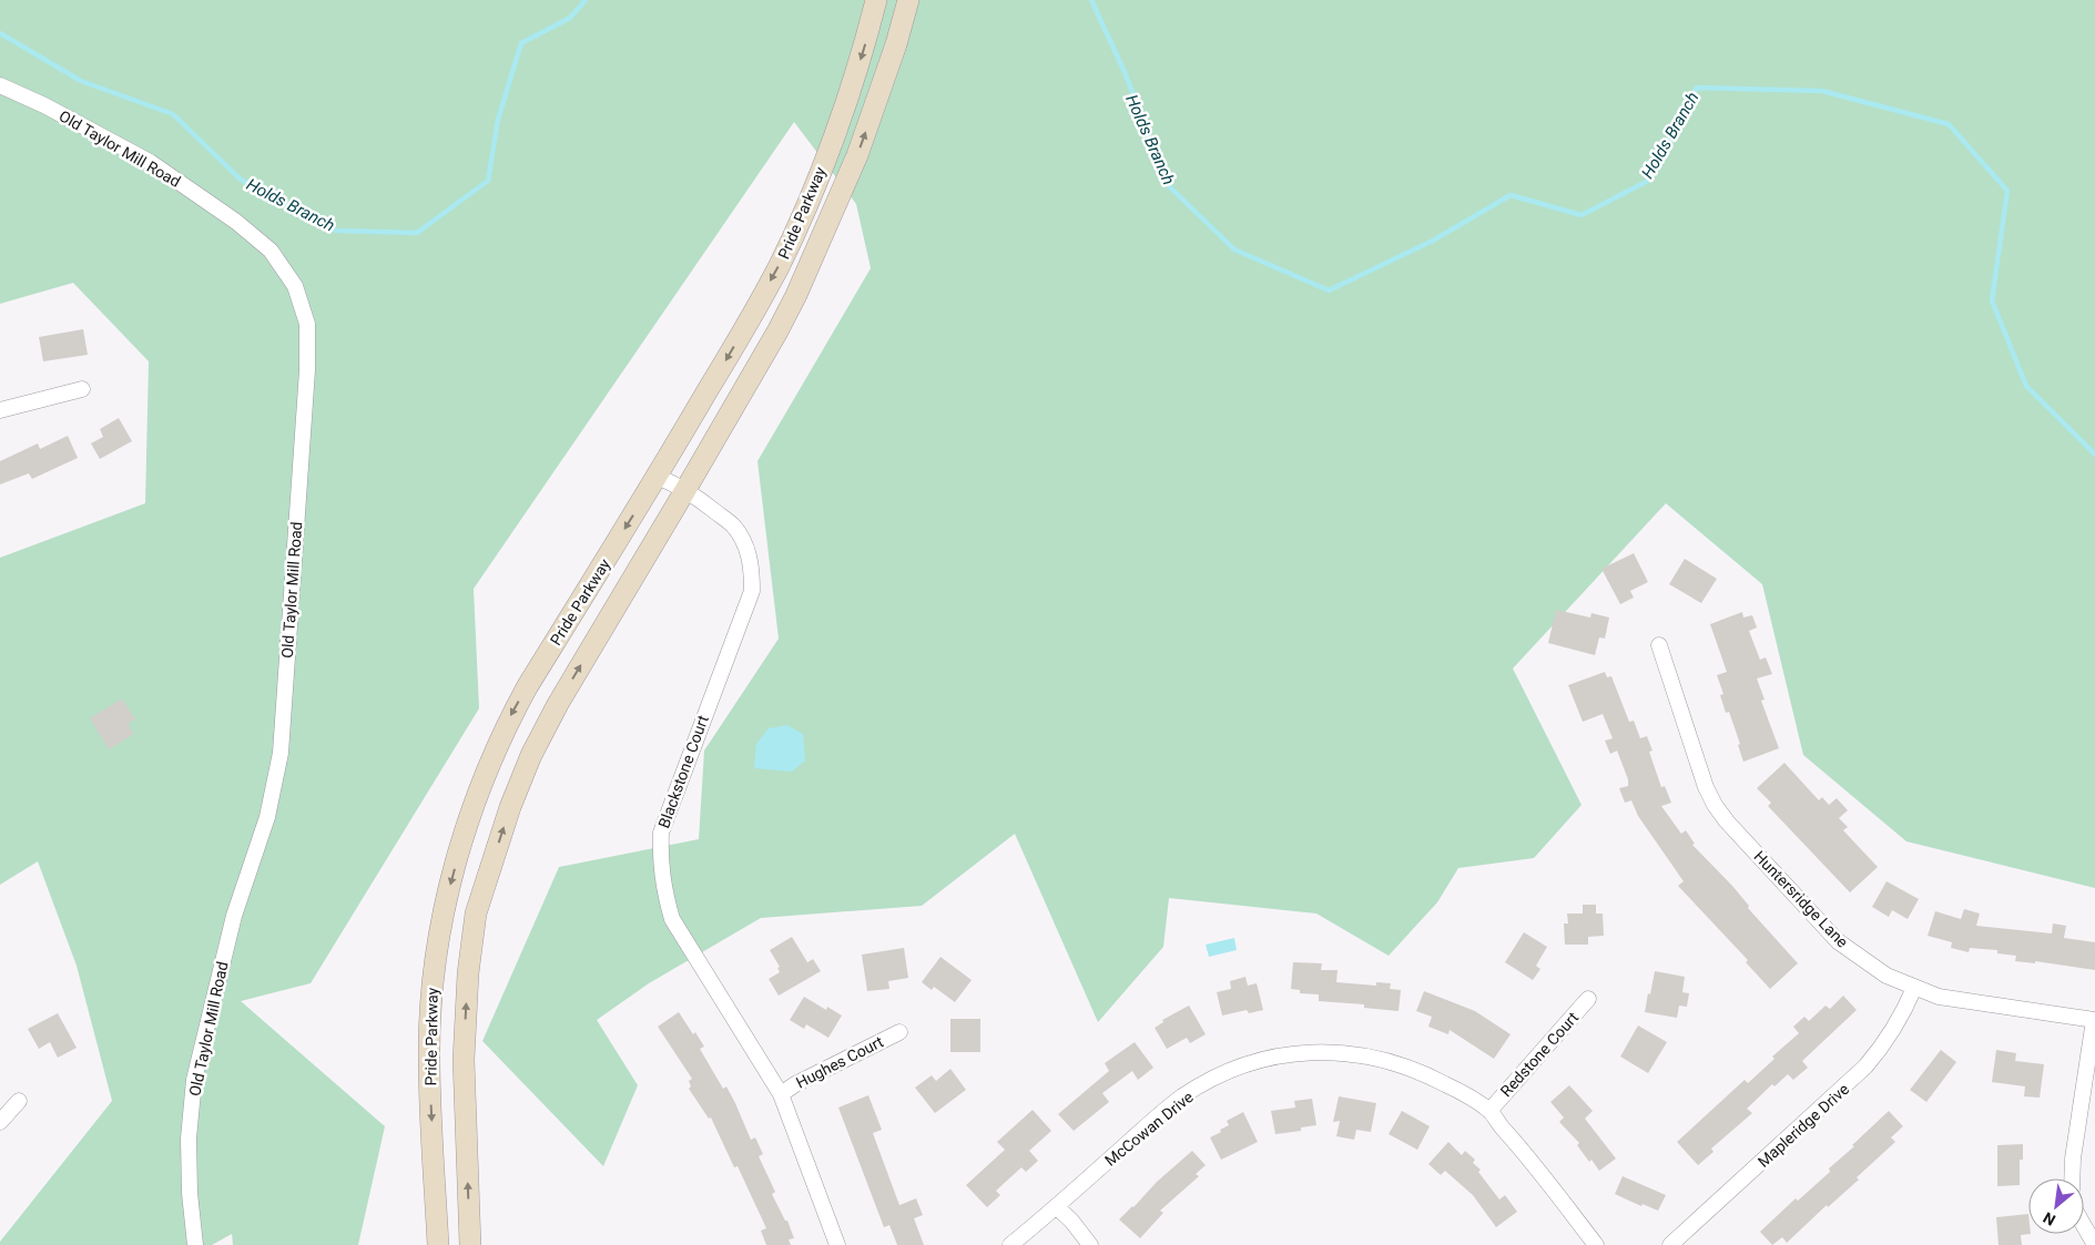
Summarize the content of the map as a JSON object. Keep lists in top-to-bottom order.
{
  "streets": {
    "main road": ["Pride Parkway"],
    "street": [
      "Old Taylor Mill Road",
      "Blackstone Court",
      "Huntersridge Lane",
      "Redstone Court",
      "Hughes Court",
      "Mapleridge Drive",
      "McCowan Drive"
    ]
  },
  "crossings": [
    ["Pride Parkway", "Blackstone Court"],
    ["Blackstone Court", "Hughes Court"],
    ["Huntersridge Lane", "Mapleridge Drive"],
    ["Redstone Court", "McCowan Drive"]
  ],
  "water": ["Holds Branch"],
  "north": "bottom left"
}
